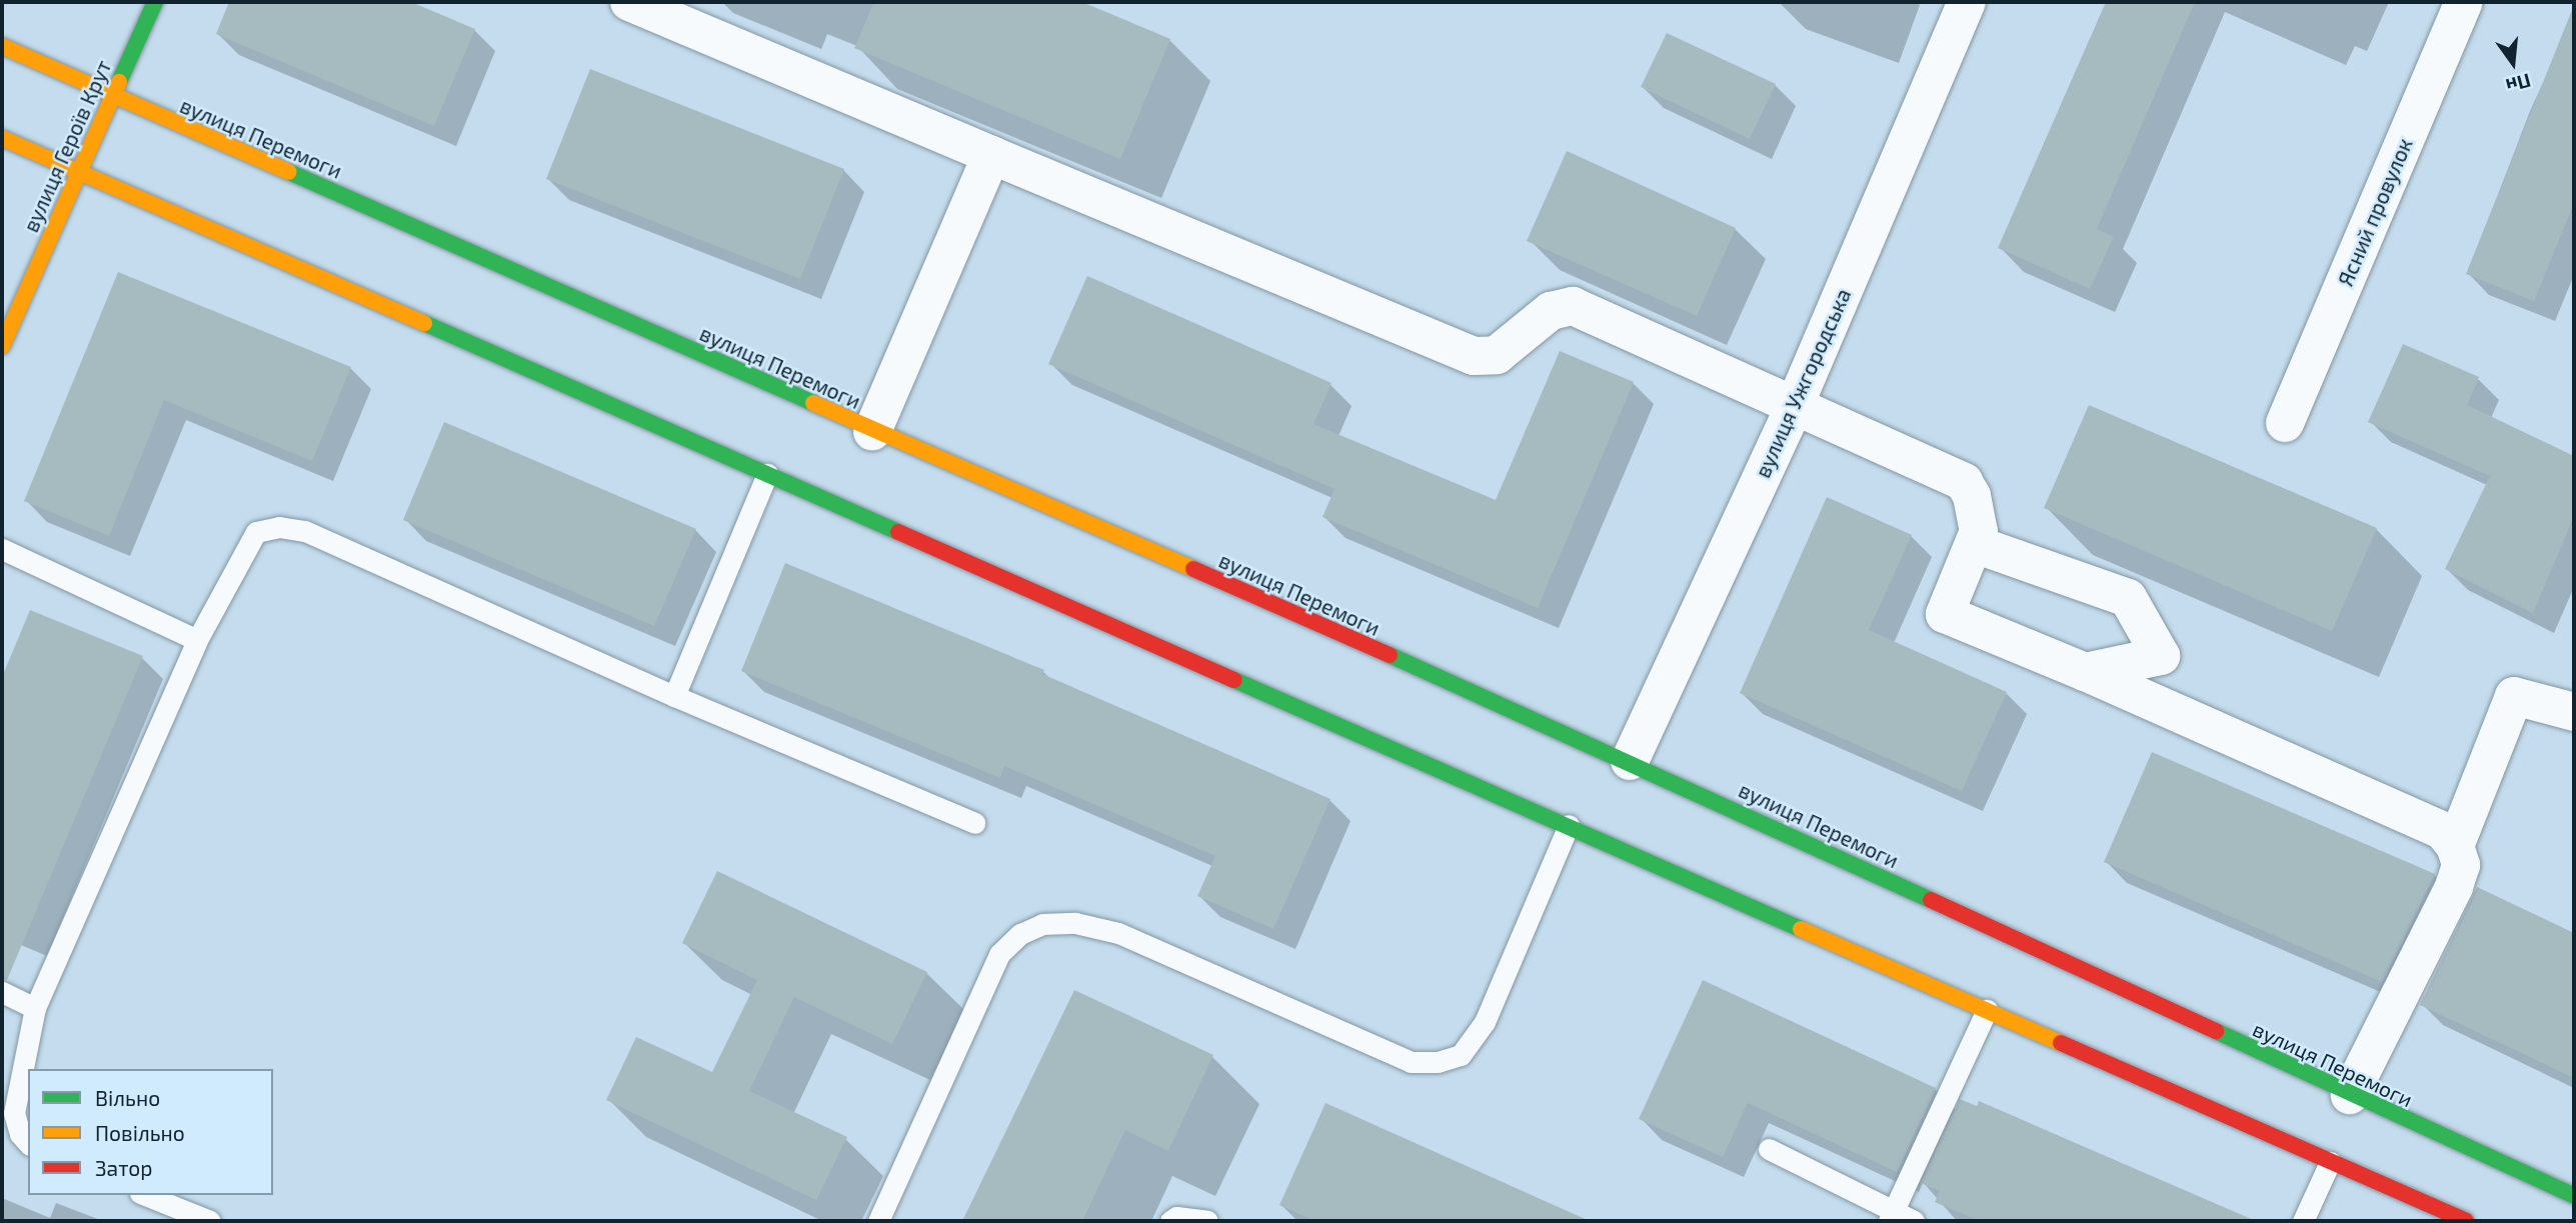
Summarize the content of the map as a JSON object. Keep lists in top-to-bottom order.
{
  "streets": {
    "main road": ["вулиця Перемоги", "вулиця Героїв Крут"],
    "street": ["Ясний провулок", "вулиця Ужгородська"]
  },
  "crossings": [
    ["вулиця Перемоги", "вулиця Героїв Крут"],
    ["вулиця Перемоги", "вулиця Ужгородська"]
  ],
  "legend": ["Вільно", "Повільно", "Затор"],
  "north": "bottom"
}
